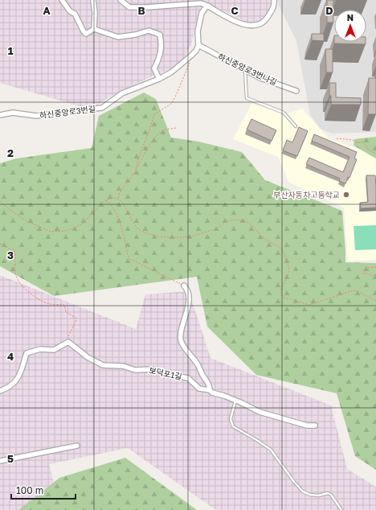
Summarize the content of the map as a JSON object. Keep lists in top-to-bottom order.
{
  "streets": {
    "street": ["하신중앙로3번나길", "하신중앙로3번길", "보덕포1길"]
  },
  "crossings": [
    ["하신중앙로3번나길", "하신중앙로3번길"]
  ],
  "places": ["부산자동차고등학교"],
  "scale_bar": "100 m",
  "north": "top",
  "grid": {
    "columns": [
      "A",
      "B",
      "C",
      "D"
    ],
    "rows": [
      "1",
      "2",
      "3",
      "4",
      "5"
    ]
  }
}
